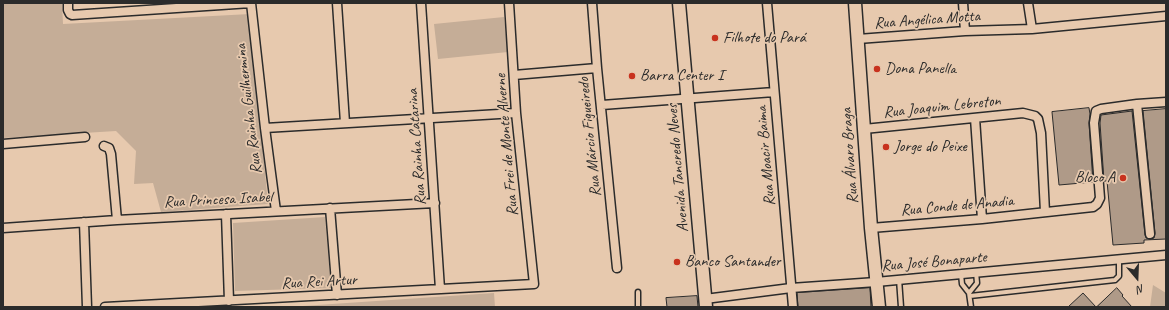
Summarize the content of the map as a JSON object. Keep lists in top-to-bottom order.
{
  "streets": {
    "main road": ["Rua Álvaro Braga", "Avenida Tancredo Neves"],
    "street": [
      "Rua Angélica Motta",
      "Rua Joaquim Lebreton",
      "Rua Rainha Guilhermina",
      "Rua Márcio Figueiredo",
      "Rua Frei de Monte Alverne",
      "Rua Rainha Catarina",
      "Rua Moacir Baima",
      "Rua Princesa Isabel",
      "Rua Conde de Anadia",
      "Rua José Bonaparte",
      "Rua Rei Artur"
    ]
  },
  "crossings": [
    ["Rua Angélica Motta", "Rua Álvaro Braga"],
    ["Rua Joaquim Lebreton", "Rua Álvaro Braga"],
    ["Rua Joaquim Lebreton", "Rua Conde de Anadia"],
    ["Rua Rainha Guilhermina", "Rua Princesa Isabel"],
    ["Rua Frei de Monte Alverne", "Rua Rei Artur"],
    ["Rua Rainha Catarina", "Rua Princesa Isabel"],
    ["Rua Rainha Catarina", "Rua Rei Artur"],
    ["Rua Moacir Baima", "Rua José Bonaparte"],
    ["Rua Álvaro Braga", "Rua Conde de Anadia"],
    ["Rua Álvaro Braga", "Rua José Bonaparte"],
    ["Avenida Tancredo Neves", "Rua José Bonaparte"]
  ],
  "places": [
    "Filhote do Pará",
    "Dona Panella",
    "Barra Center I",
    "Jorge do Peixe",
    "Bloco A",
    "Banco Santander"
  ],
  "north": "bottom"
}
